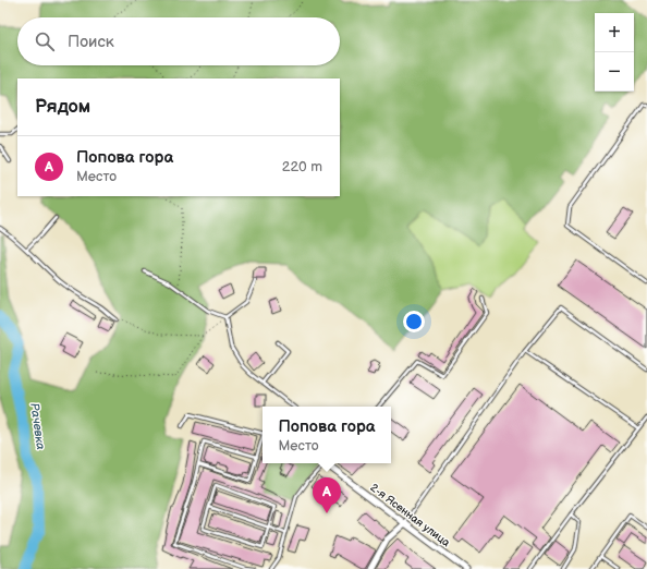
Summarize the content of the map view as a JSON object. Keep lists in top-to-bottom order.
{
  "streets": {
    "street": ["2-я Ясенная улица"]
  },
  "water": ["Рачевка"],
  "page": {
    "map_buttons": ["+", "−"],
    "search": "Поиск",
    "heading": "Рядом",
    "list": [
      {
        "mark": "A",
        "name": "Попова гора",
        "note": "Место",
        "value": "220 m"
      }
    ],
    "popup": ["Попова гора", "Место"],
    "pins": "A"
  }
}
